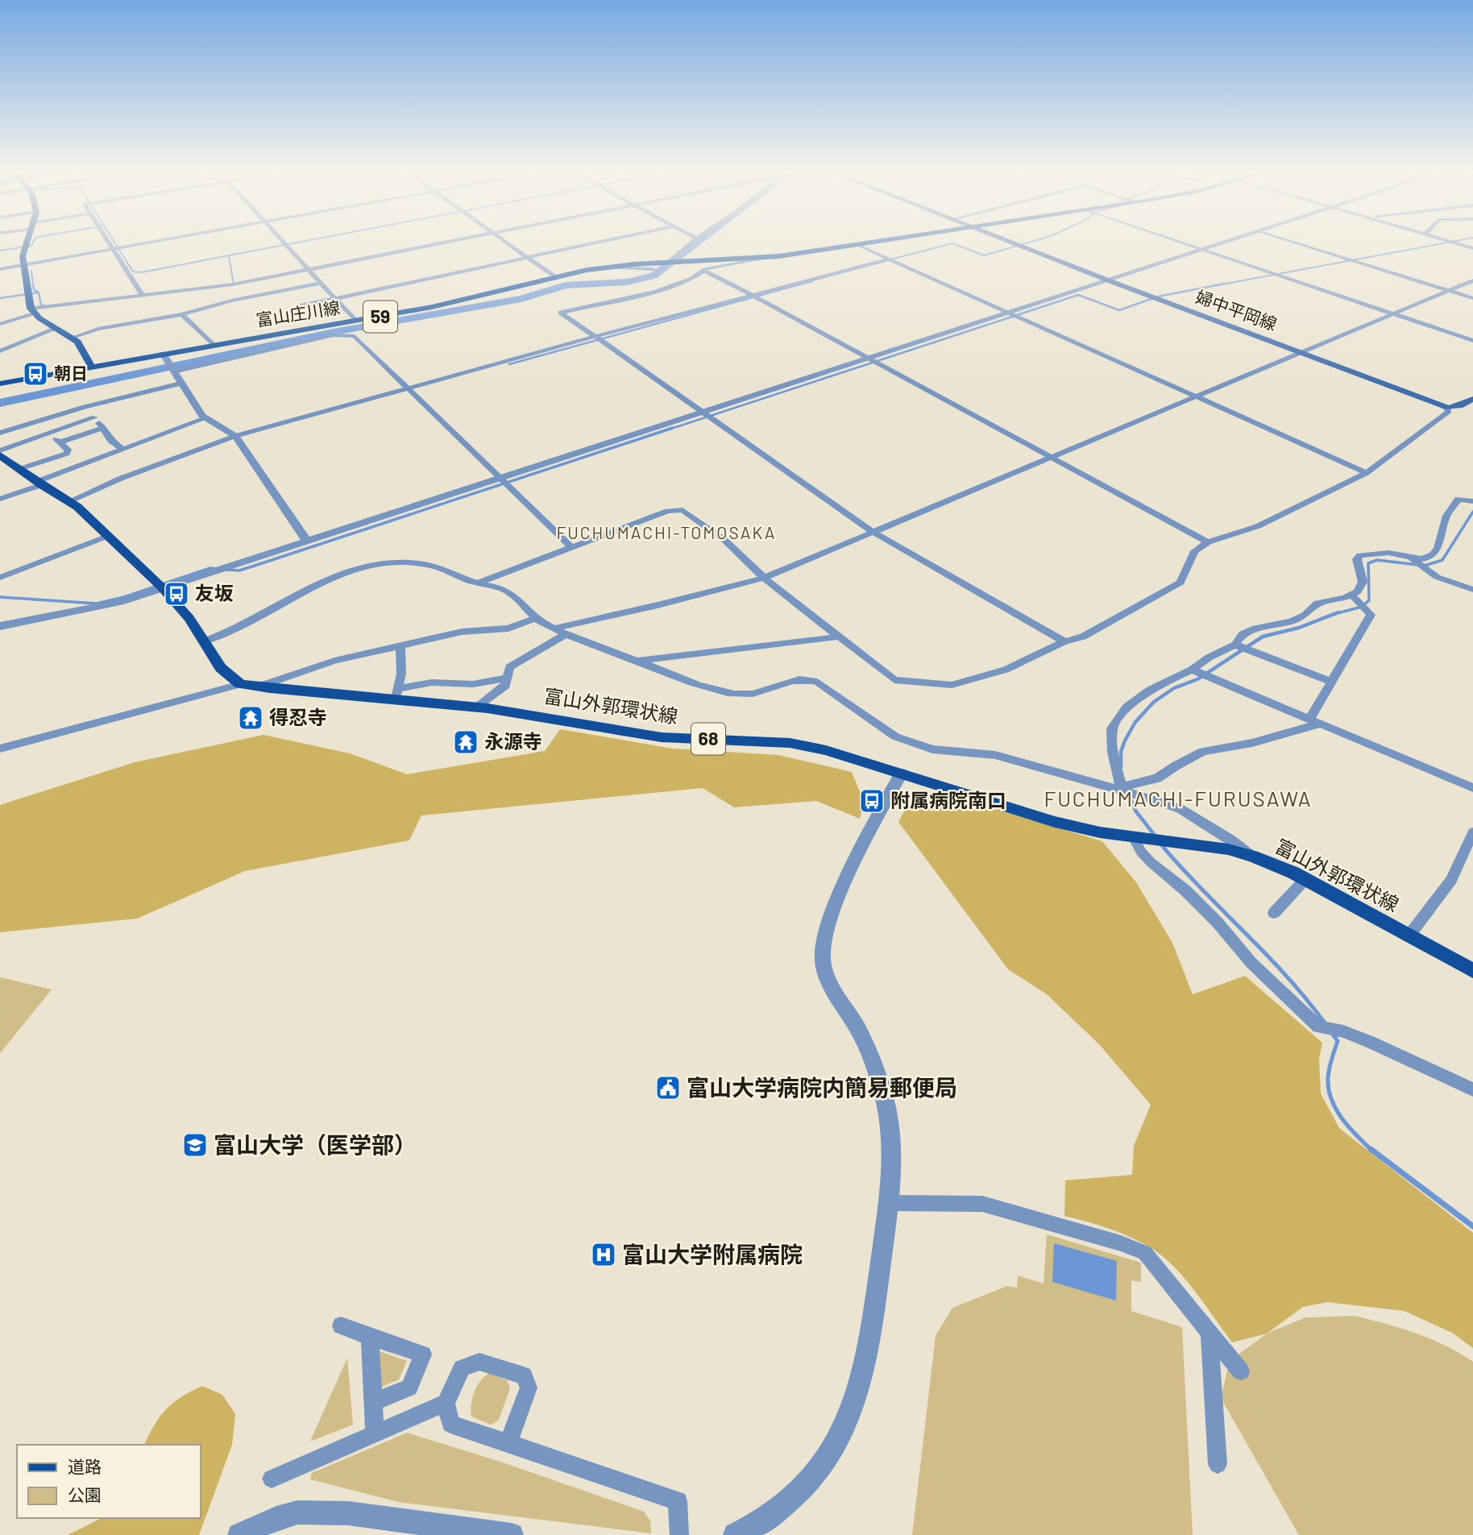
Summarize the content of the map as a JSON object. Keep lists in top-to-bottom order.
{
  "streets": {
    "main road": [
      "婦中平岡線",
      "富山庄川線",
      "59",
      "富山外郭環状線",
      "68"
    ]
  },
  "districts": ["FUCHUMACHI-TOMOSAKA", "FUCHUMACHI-FURUSAWA"],
  "places": {
    "bus stop": ["朝日", "友坂", "附属病院南口"],
    "temple": ["得忍寺", "永源寺"],
    "public building": ["富山大学病院内簡易郵便局"],
    "school or university": ["富山大学（医学部）"],
    "hospital": ["富山大学附属病院"]
  },
  "legend": ["道路", "公園"]
}
